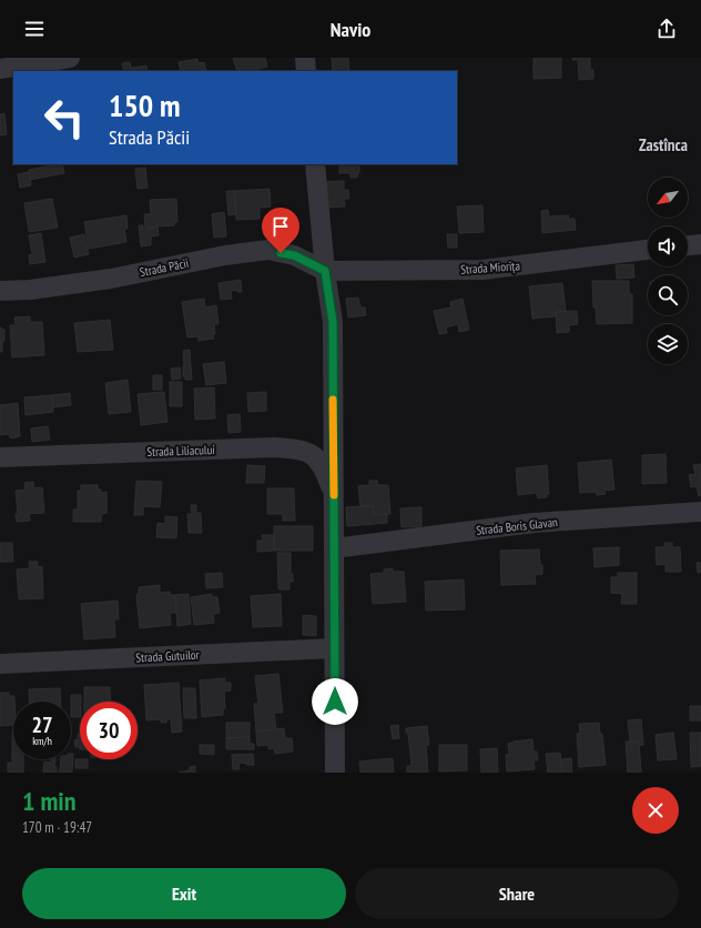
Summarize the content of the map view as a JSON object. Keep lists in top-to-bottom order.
{
  "streets": {
    "street": [
      "Strada Păcii",
      "Strada Miorița",
      "Strada Liliacului",
      "Strada Boris Glavan",
      "Strada Gutuilor"
    ]
  },
  "crossings": [
    ["Strada Păcii", "Strada Miorița"]
  ],
  "districts": ["Zastînca"],
  "north": "bottom left",
  "page": {
    "header": "Navio",
    "turn": ["150 m", "Strada Păcii"],
    "speed": "27 km/h",
    "limit": "30",
    "heading": ["1 min", "170 m · 19:47"],
    "buttons": ["Exit", "Share"]
  }
}
